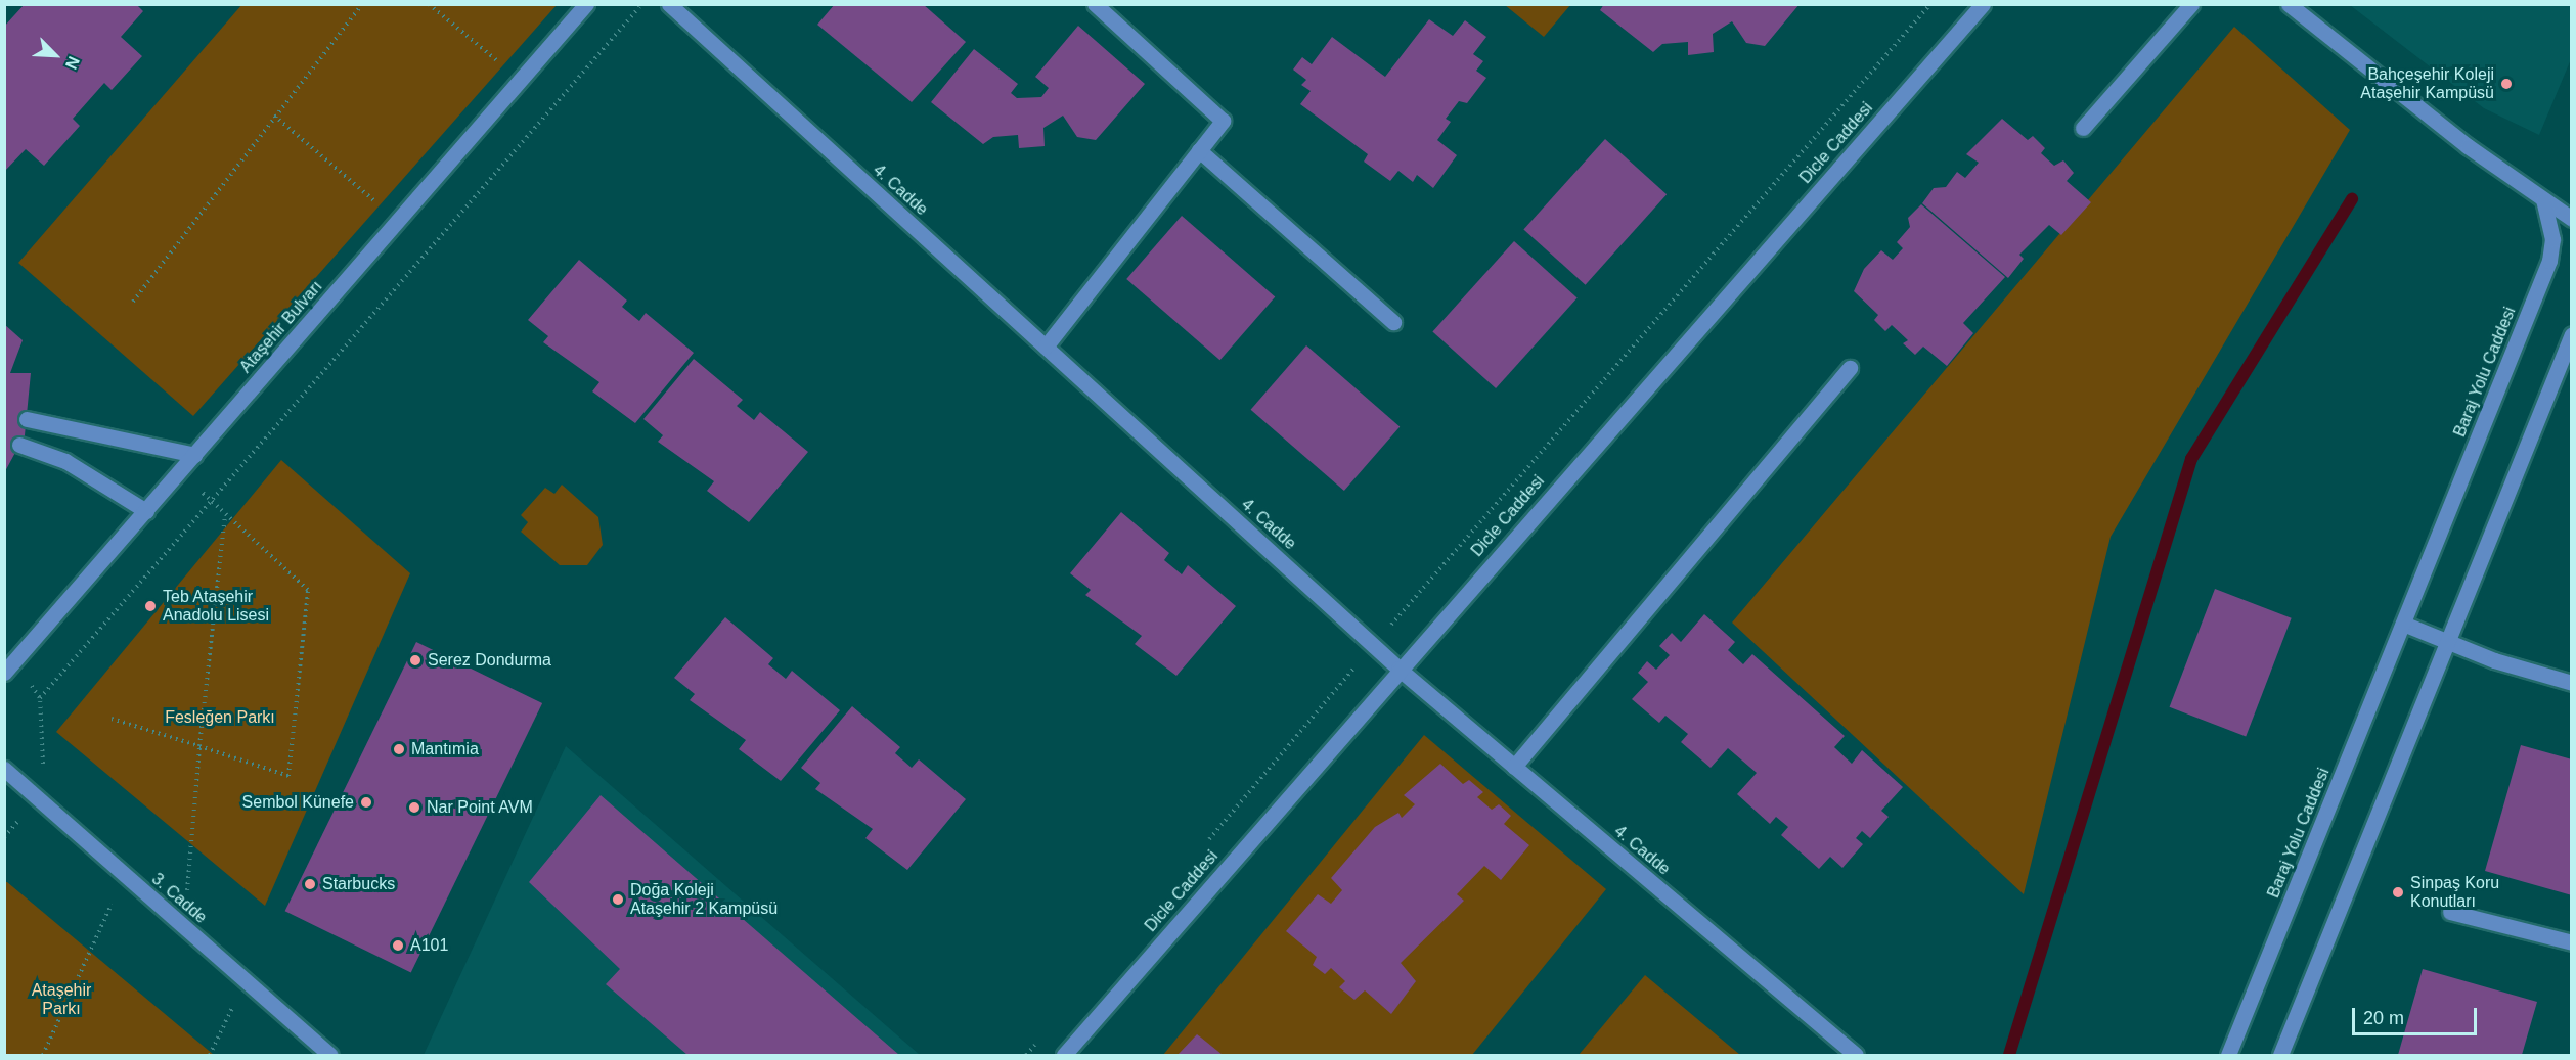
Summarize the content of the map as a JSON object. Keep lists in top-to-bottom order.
{
  "streets": {
    "street": [
      "Dicle Caddesi",
      "4. Cadde",
      "Ataşehir Bulvarı",
      "Baraj Yolu Caddesi",
      "3. Cadde"
    ]
  },
  "crossings": [
    ["Dicle Caddesi", "4. Cadde"]
  ],
  "parks": ["Fesleğen Parkı", "Ataşehir Parkı"],
  "places": [
    "Bahçeşehir Koleji Ataşehir Kampüsü",
    "Teb Ataşehir Anadolu Lisesi",
    "Serez Dondurma",
    "Mantımia",
    "Sembol Künefe",
    "Nar Point AVM",
    "Starbucks",
    "Sinpaş Koru Konutları",
    "Doğa Koleji Ataşehir 2 Kampüsü",
    "A101"
  ],
  "scale_bar": "20 m",
  "north": "bottom right"
}
